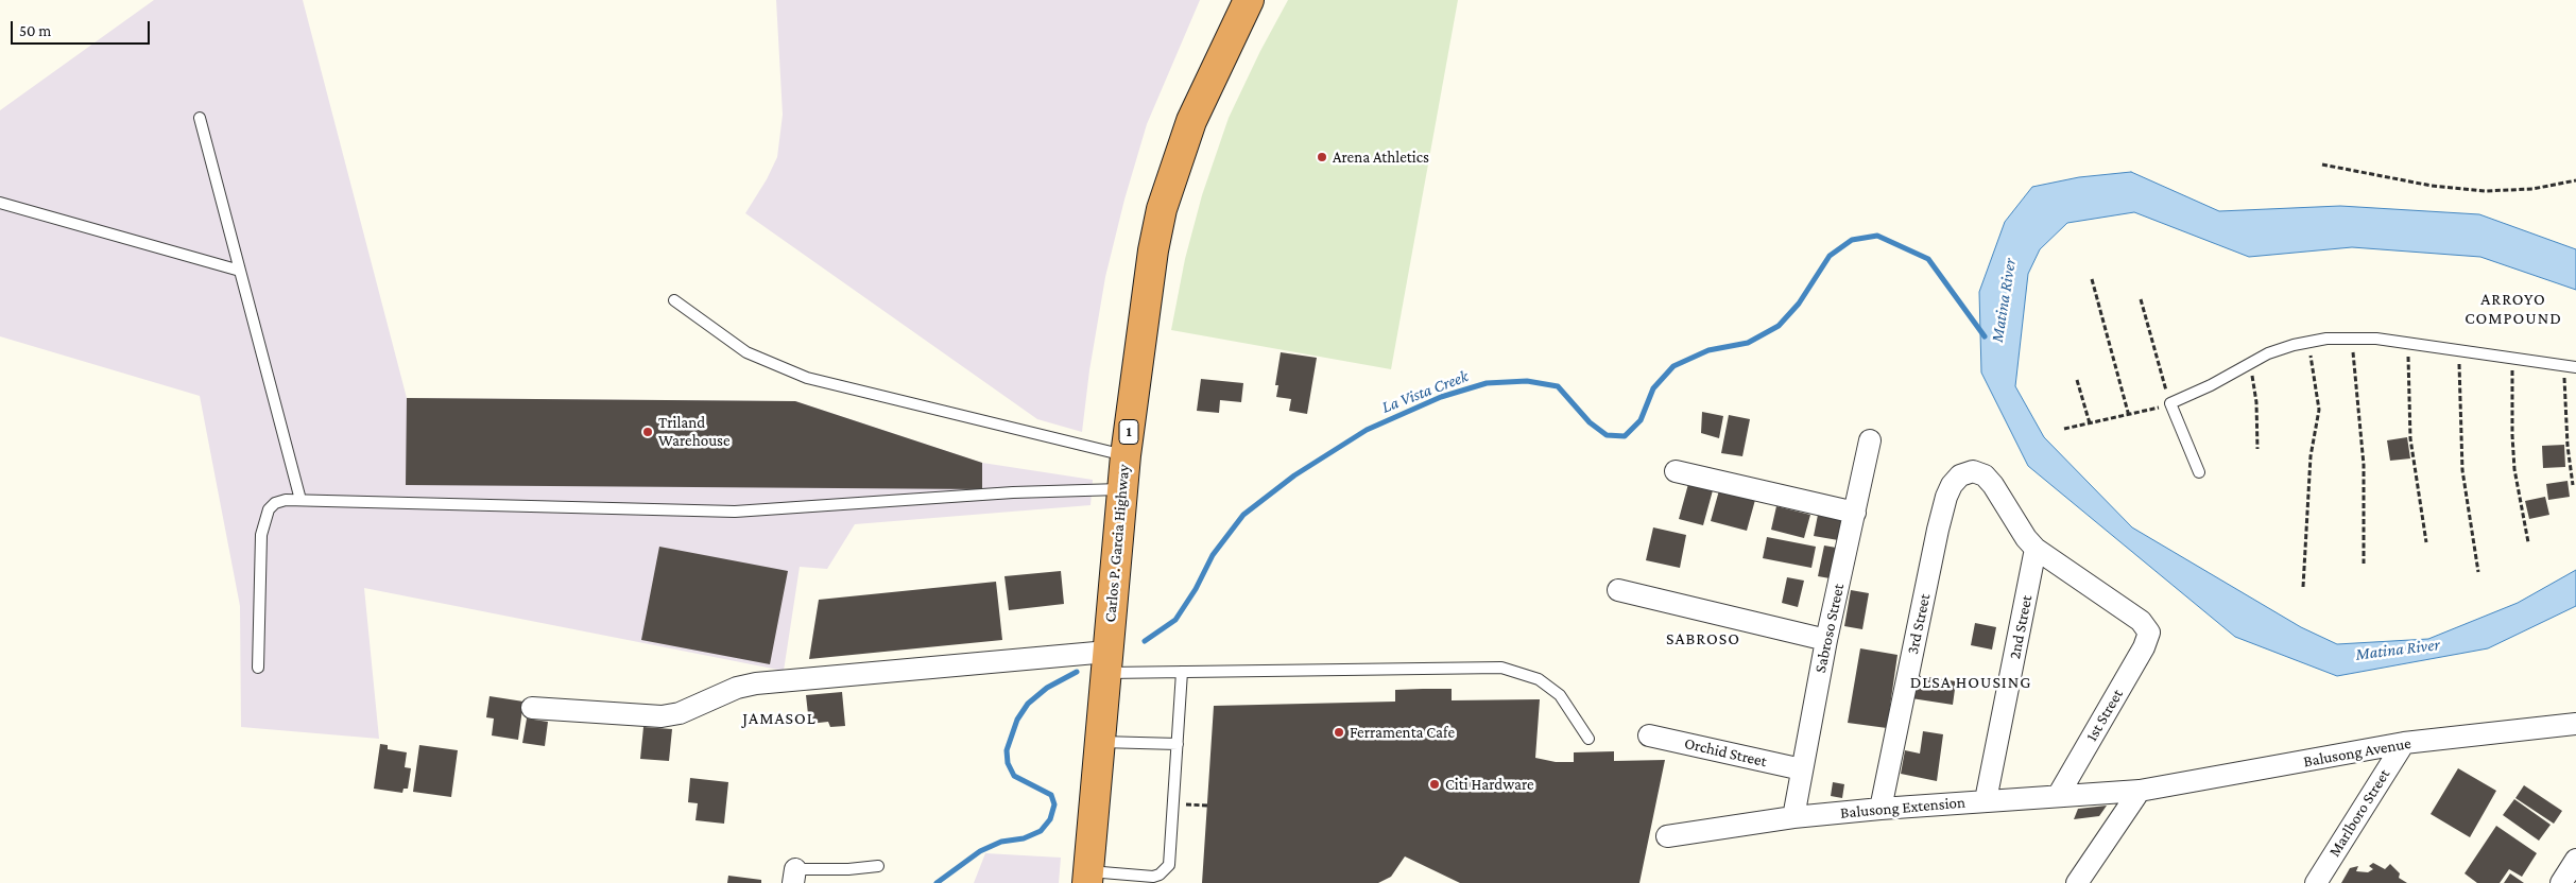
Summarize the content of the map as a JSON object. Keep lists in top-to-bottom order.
{
  "streets": {
    "highway": ["1", "Carlos P. Garcia Highway"],
    "street": [
      "3rd Street",
      "2nd Street",
      "Sabroso Street",
      "1st Street",
      "Orchid Street",
      "Balusong Avenue",
      "Balusong Extension",
      "Marlboro Street"
    ]
  },
  "crossings": [
    ["3rd Street", "2nd Street"],
    ["3rd Street", "1st Street"],
    ["3rd Street", "Balusong Extension"],
    ["2nd Street", "1st Street"],
    ["2nd Street", "Balusong Extension"],
    ["Sabroso Street", "Orchid Street"],
    ["Sabroso Street", "Balusong Extension"],
    ["1st Street", "Balusong Extension"],
    ["Balusong Avenue", "Balusong Extension"],
    ["Balusong Avenue", "Marlboro Street"]
  ],
  "districts": [
    "ARROYO COMPOUND",
    "SABROSO",
    "DLSA HOUSING",
    "JAMASOL"
  ],
  "water": ["Matina River", "La Vista Creek"],
  "places": [
    "Arena Athletics",
    "Triland Warehouse",
    "Ferramenta Cafe",
    "Citi Hardware"
  ],
  "scale_bar": "50 m"
}
